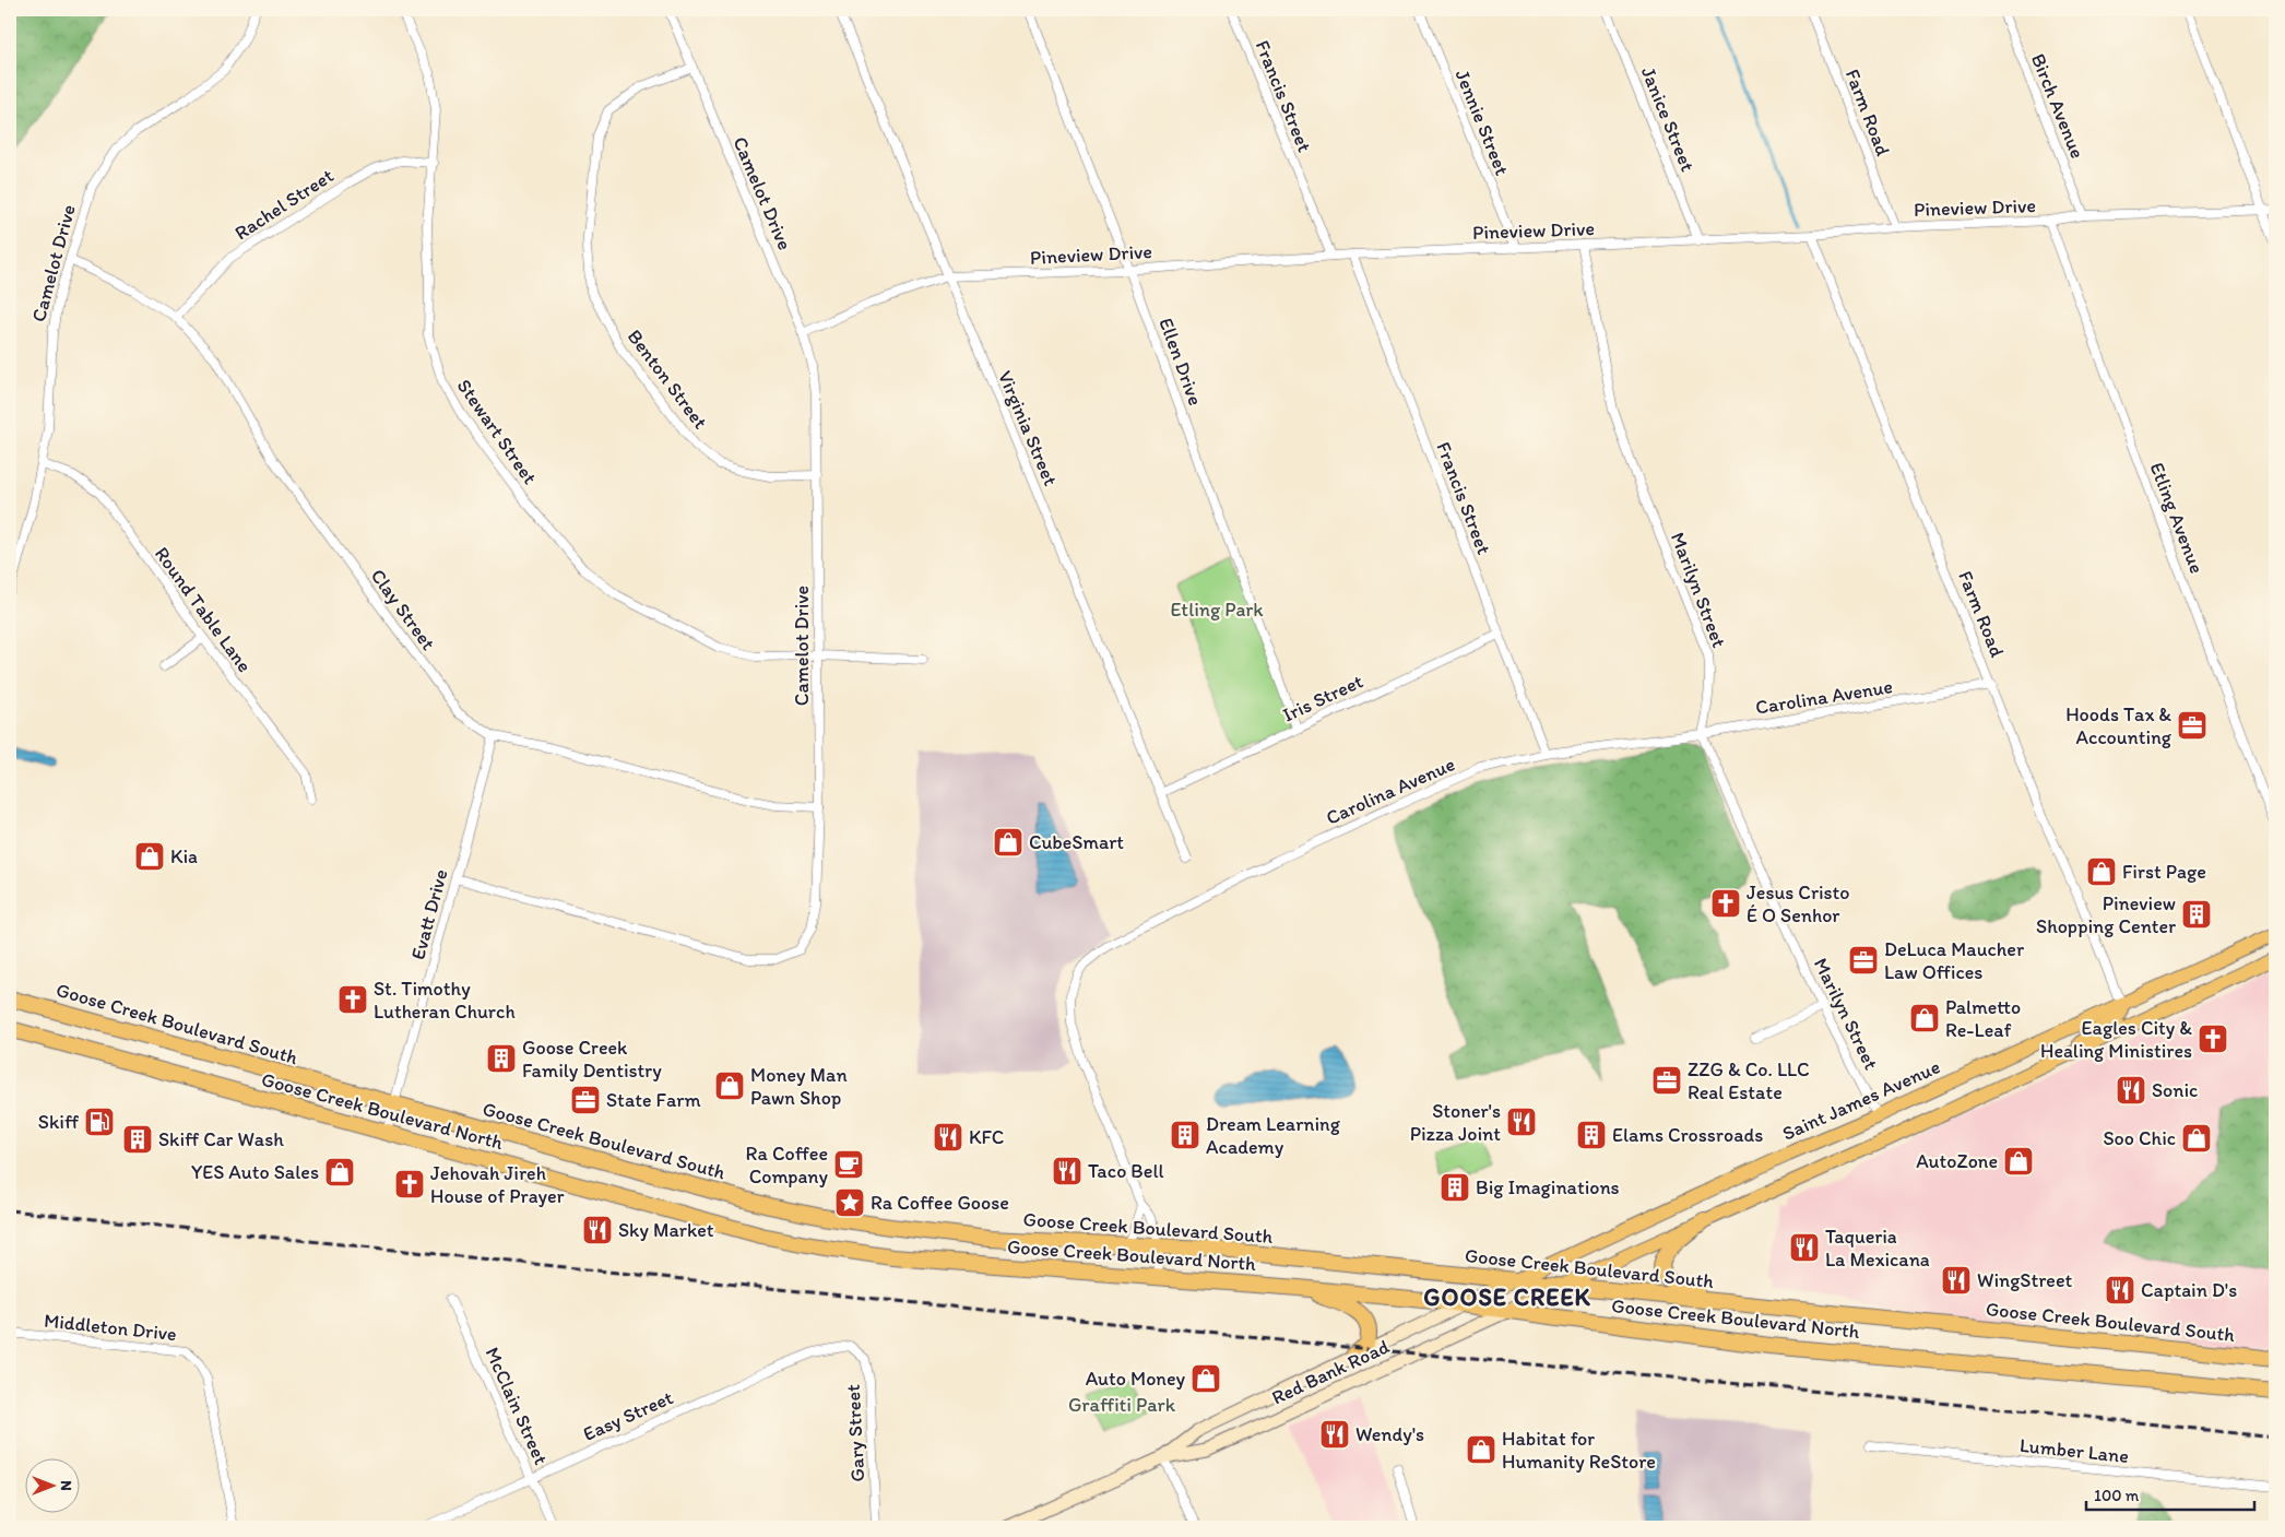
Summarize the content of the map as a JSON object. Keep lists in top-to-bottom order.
{
  "streets": {
    "highway": ["Goose Creek Boulevard South", "Goose Creek Boulevard North"],
    "main road": ["Saint James Avenue", "Red Bank Road"],
    "street": [
      "Francis Street",
      "Birch Avenue",
      "Farm Road",
      "Janice Street",
      "Jennie Street",
      "Camelot Drive",
      "Rachel Street",
      "Pineview Drive",
      "Ellen Drive",
      "Benton Street",
      "Virginia Street",
      "Stewart Street",
      "Etling Avenue",
      "Marilyn Street",
      "Round Table Lane",
      "Clay Street",
      "Carolina Avenue",
      "Iris Street",
      "Evatt Drive",
      "Middleton Drive",
      "McClain Street",
      "Easy Street",
      "Gary Street",
      "Lumber Lane"
    ]
  },
  "crossings": [
    ["Francis Street", "Pineview Drive"],
    ["Francis Street", "Carolina Avenue"],
    ["Francis Street", "Iris Street"],
    ["Birch Avenue", "Pineview Drive"],
    ["Farm Road", "Pineview Drive"],
    ["Farm Road", "Carolina Avenue"],
    ["Farm Road", "Saint James Avenue"],
    ["Janice Street", "Pineview Drive"],
    ["Jennie Street", "Pineview Drive"],
    ["Camelot Drive", "Pineview Drive"],
    ["Camelot Drive", "Benton Street"],
    ["Camelot Drive", "Stewart Street"],
    ["Camelot Drive", "Round Table Lane"],
    ["Camelot Drive", "Clay Street"],
    ["Camelot Drive", "Evatt Drive"],
    ["Rachel Street", "Stewart Street"],
    ["Rachel Street", "Clay Street"],
    ["Pineview Drive", "Ellen Drive"],
    ["Pineview Drive", "Virginia Street"],
    ["Pineview Drive", "Etling Avenue"],
    ["Pineview Drive", "Marilyn Street"],
    ["Ellen Drive", "Iris Street"],
    ["Virginia Street", "Iris Street"],
    ["Marilyn Street", "Carolina Avenue"],
    ["Marilyn Street", "Saint James Avenue"],
    ["Clay Street", "Evatt Drive"],
    ["Carolina Avenue", "Goose Creek Boulevard South"],
    ["Carolina Avenue", "Goose Creek Boulevard North"],
    ["Evatt Drive", "Goose Creek Boulevard South"],
    ["Evatt Drive", "Goose Creek Boulevard North"],
    ["Goose Creek Boulevard South", "Saint James Avenue"],
    ["Saint James Avenue", "Goose Creek Boulevard North"],
    ["Saint James Avenue", "Red Bank Road"],
    ["Goose Creek Boulevard North", "Red Bank Road"],
    ["McClain Street", "Easy Street"],
    ["Easy Street", "Gary Street"]
  ],
  "districts": ["GOOSE CREEK"],
  "parks": ["Etling Park", "Graffiti Park"],
  "places": {
    "office": [
      "Hoods Tax & Accounting",
      "DeLuca Maucher Law Offices",
      "ZZG & Co. LLC Real Estate",
      "State Farm"
    ],
    "shop": [
      "CubeSmart",
      "Kia",
      "First Page",
      "Palmetto Re-Leaf",
      "Money Man Pawn Shop",
      "Soo Chic",
      "AutoZone",
      "YES Auto Sales",
      "Auto Money",
      "Habitat for Humanity ReStore"
    ],
    "church": [
      "Jesus Cristo É O Senhor",
      "St. Timothy Lutheran Church",
      "Eagles City & Healing Ministires",
      "Jehovah Jireh House of Prayer"
    ],
    "building": [
      "Pineview Shopping Center",
      "Goose Creek Family Dentistry",
      "Dream Learning Academy",
      "Elams Crossroads",
      "Skiff Car Wash",
      "Big Imaginations"
    ],
    "restaurant": [
      "Sonic",
      "Stoner's Pizza Joint",
      "KFC",
      "Taco Bell",
      "Sky Market",
      "Taqueria La Mexicana",
      "WingStreet",
      "Captain D's",
      "Wendy's"
    ],
    "fuel station": ["Skiff"],
    "cafe": ["Ra Coffee Company"],
    "place": ["Ra Coffee Goose"]
  },
  "scale_bar": "100 m",
  "north": "right"
}
